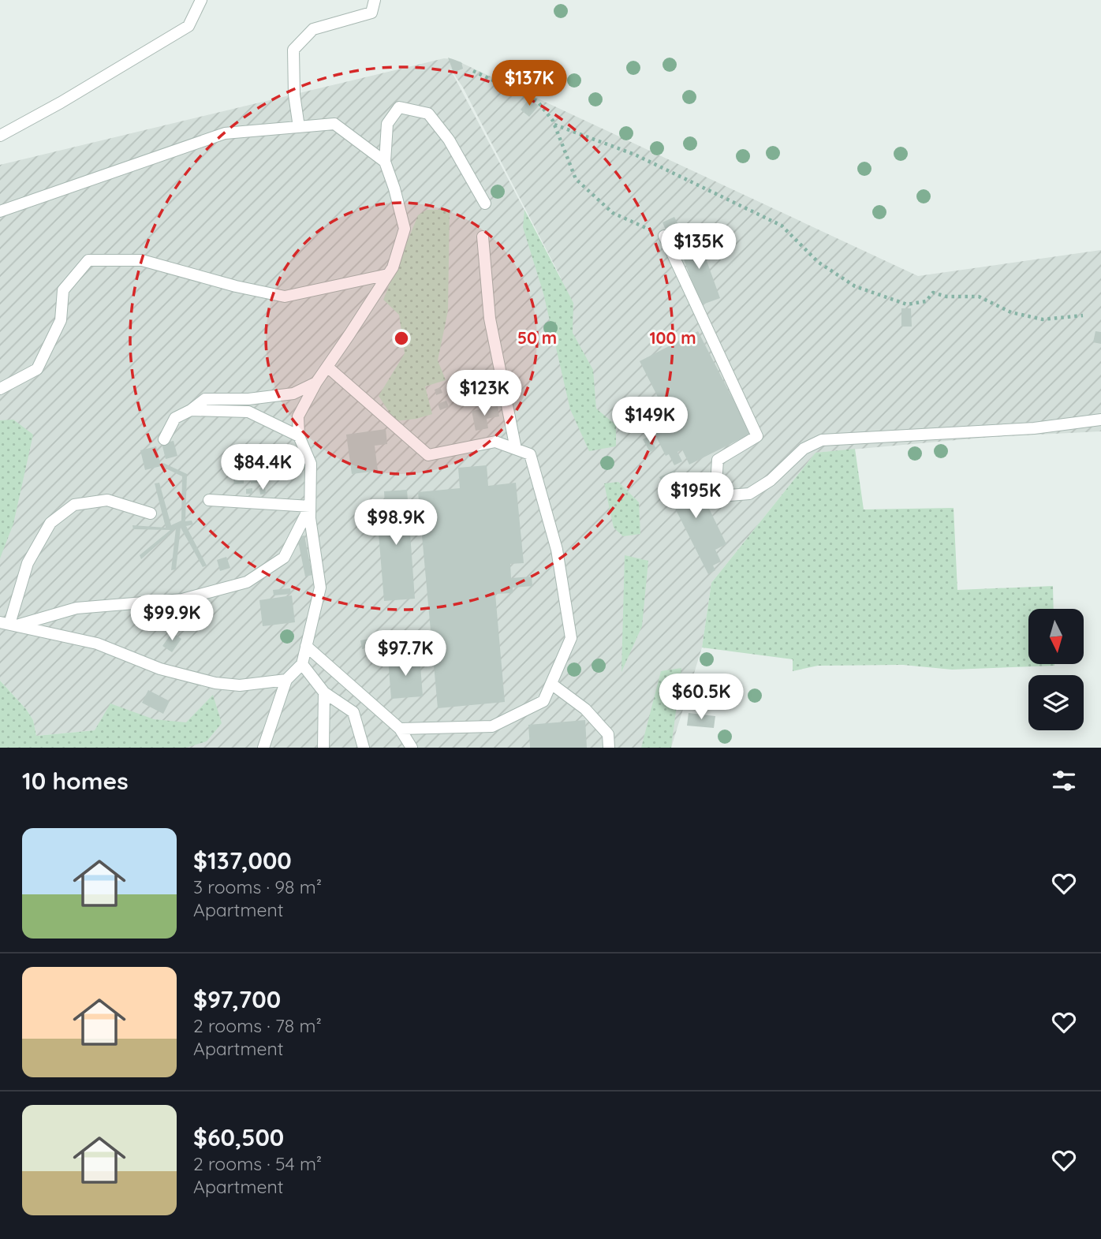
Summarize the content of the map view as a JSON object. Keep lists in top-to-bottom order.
{
  "north": "bottom",
  "page": {
    "price": [
      "$137K",
      "$135K",
      "$123K",
      "$149K",
      "$84.4K",
      "$195K",
      "$98.9K",
      "$99.9K",
      "$97.7K",
      "$60.5K"
    ],
    "heading": "10 homes",
    "list": [
      {
        "name": "$137,000",
        "note": "3 rooms · 98 m² · Apartment"
      },
      {
        "name": "$97,700",
        "note": "2 rooms · 78 m² · Apartment"
      },
      {
        "name": "$60,500",
        "note": "2 rooms · 54 m² · Apartment"
      }
    ]
  },
  "rings": ["50 m", "100 m"]
}
